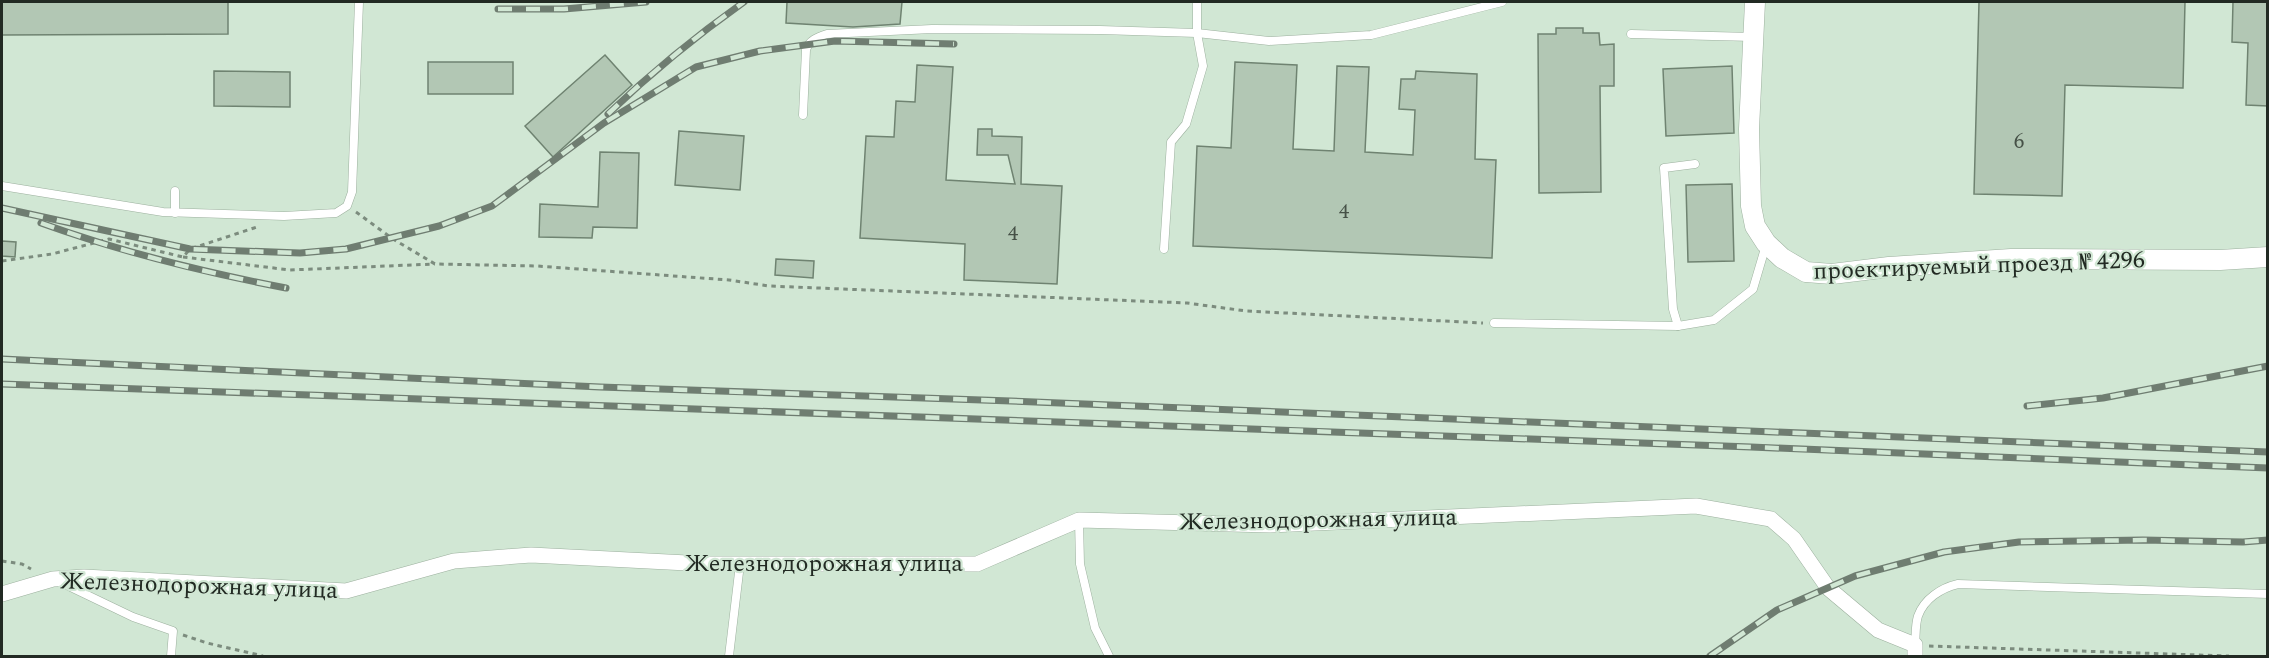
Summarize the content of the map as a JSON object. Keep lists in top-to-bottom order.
{
  "streets": {
    "street": ["проектируемый проезд № 4296", "Железнодорожная улица"]
  },
  "house_numbers": ["6", "4", "4"]
}
